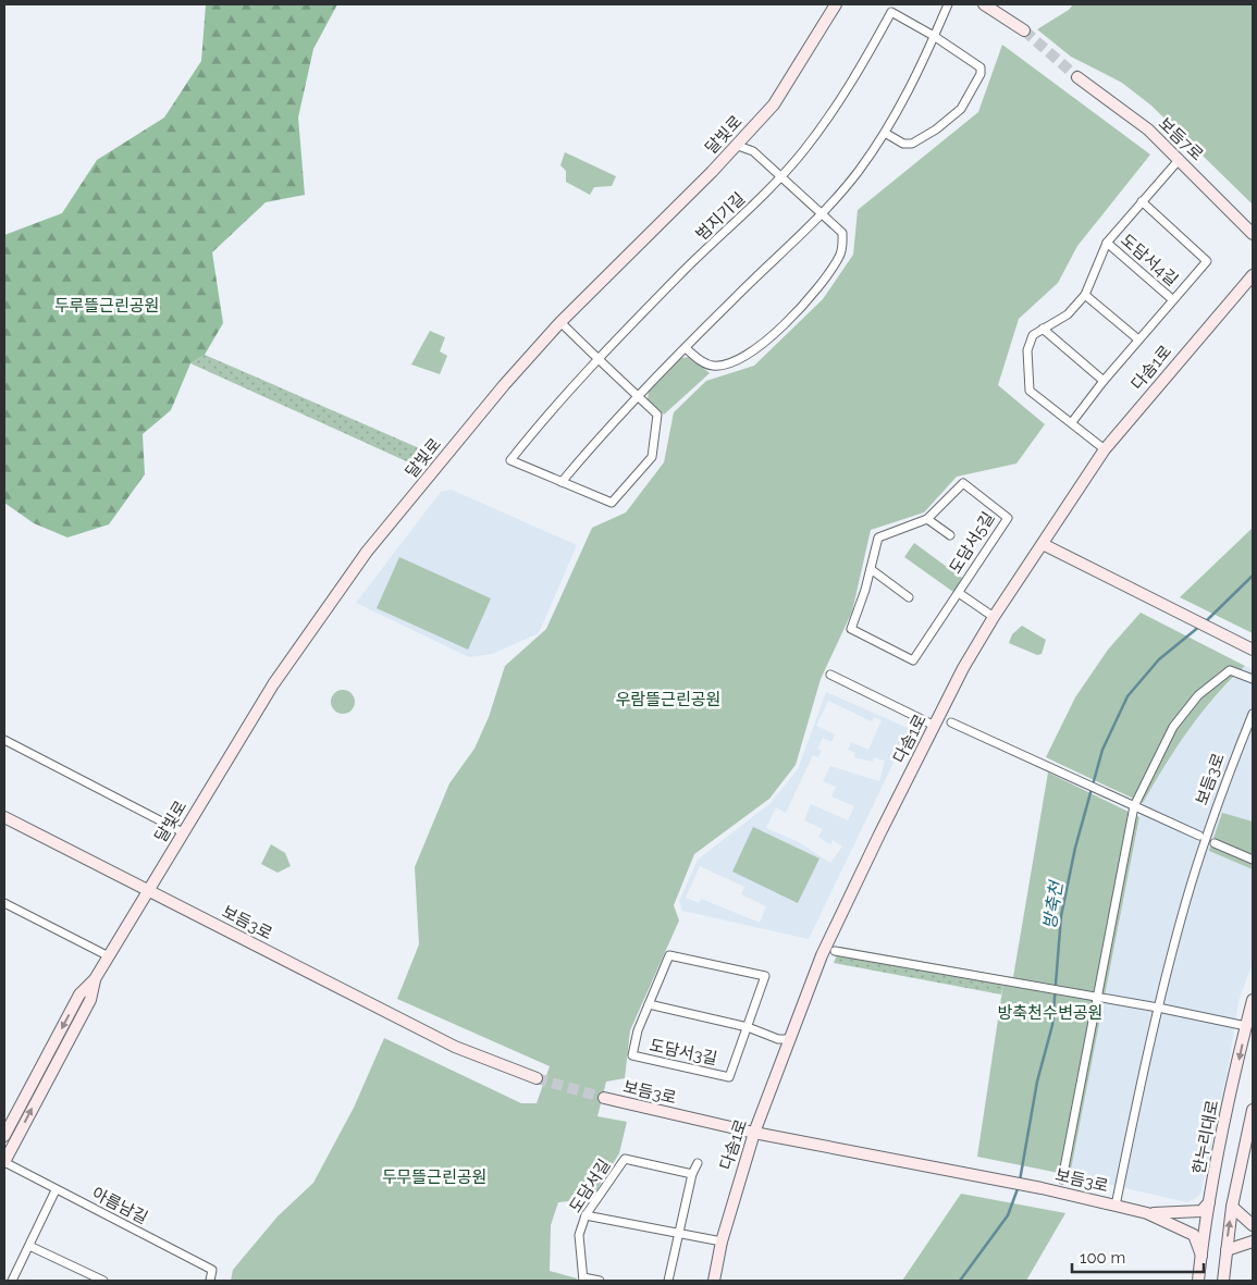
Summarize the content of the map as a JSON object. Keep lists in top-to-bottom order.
{
  "streets": {
    "street": [
      "달빛로",
      "보듬7로",
      "범지기길",
      "도담서4길",
      "다솜1로",
      "도담서5길",
      "보듬3로",
      "도담서3길",
      "한누리대로",
      "도담서길",
      "아름남길"
    ]
  },
  "crossings": [
    ["달빛로", "보듬3로"],
    ["달빛로", "아름남길"],
    ["보듬7로", "도담서4길"],
    ["도담서4길", "다솜1로"],
    ["다솜1로", "도담서5길"],
    ["다솜1로", "보듬3로"]
  ],
  "water": ["방축천"],
  "parks": [
    "두루뜰근린공원",
    "우람뜰근린공원",
    "방축천수변공원",
    "두무뜰근린공원"
  ],
  "scale_bar": "100 m"
}
